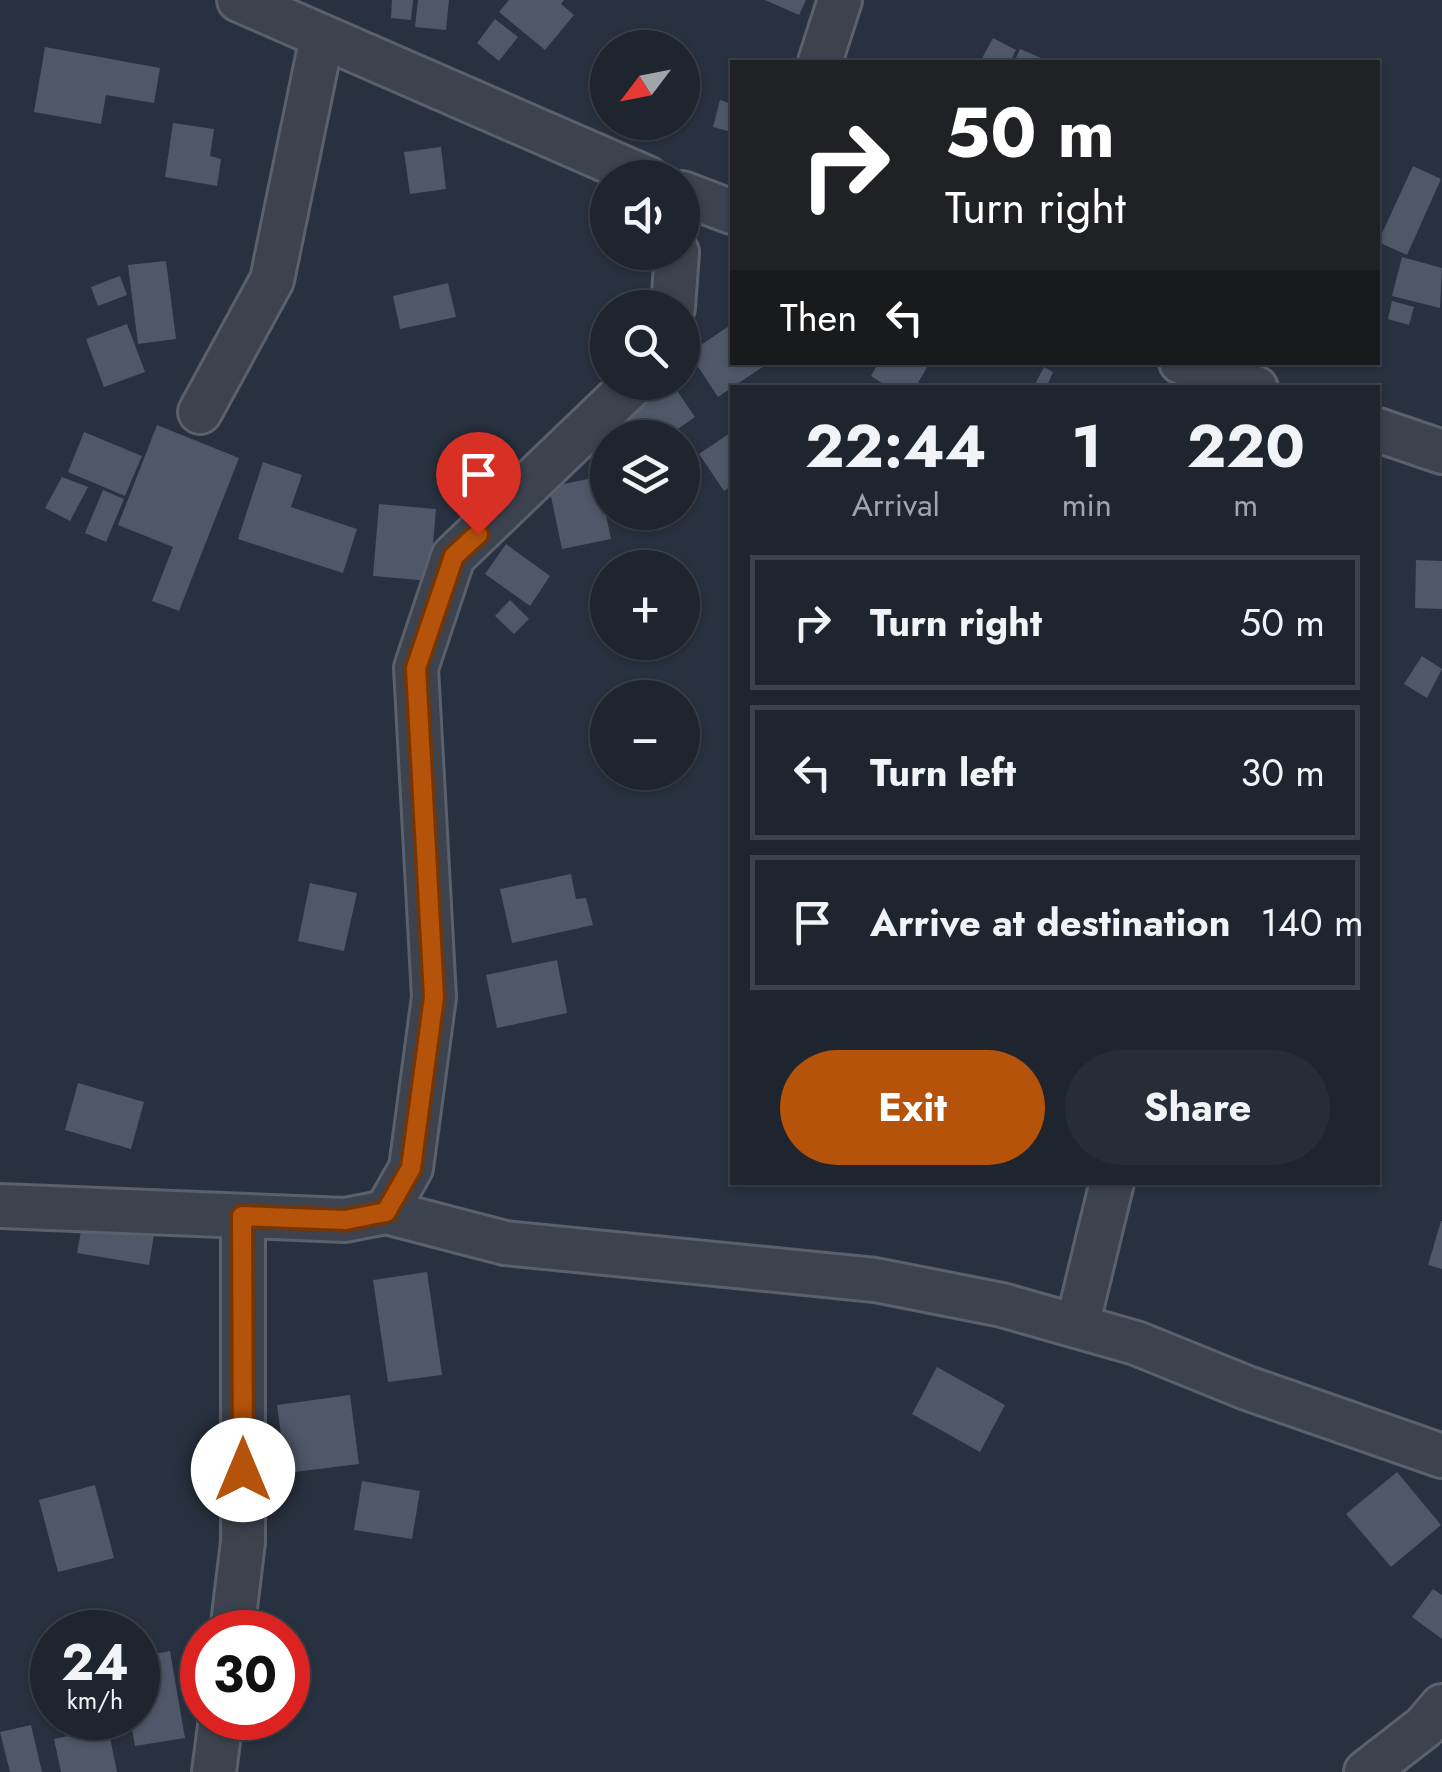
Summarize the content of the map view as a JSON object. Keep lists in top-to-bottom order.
{
  "north": "bottom left",
  "page": {
    "map_buttons": ["+", "−"],
    "turn": ["50 m", "Turn right"],
    "then": "Then",
    "eta": [
      "22:44",
      "Arrival",
      "1",
      "min",
      "220",
      "m"
    ],
    "list": [
      {
        "name": "Turn right",
        "value": "50 m"
      },
      {
        "name": "Turn left",
        "value": "30 m"
      },
      {
        "name": "Arrive at destination",
        "value": "140 m"
      }
    ],
    "buttons": ["Exit", "Share"],
    "speed": "24 km/h",
    "limit": "30"
  }
}
